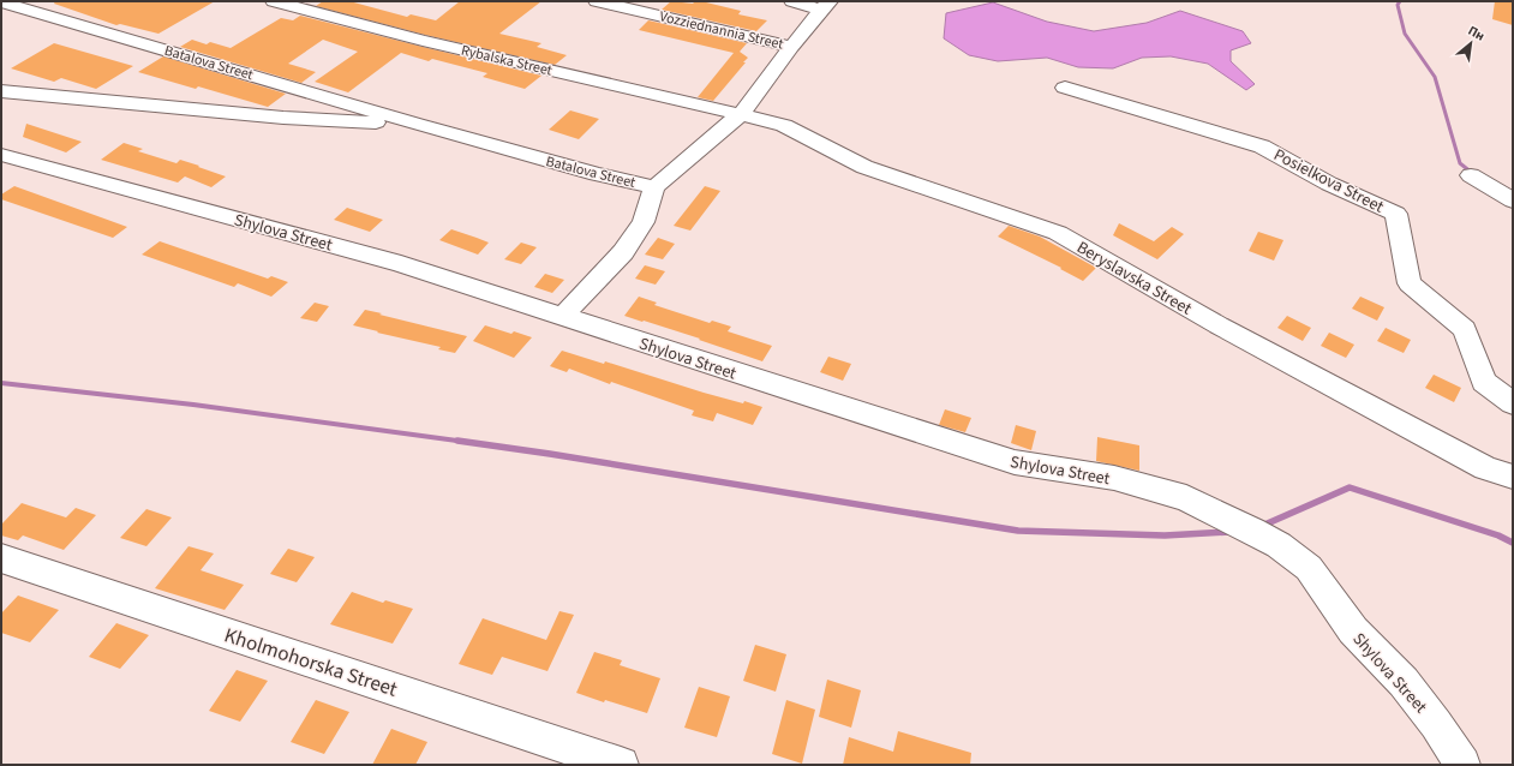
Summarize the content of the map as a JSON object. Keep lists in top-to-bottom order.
{
  "streets": {
    "street": [
      "Vozziednannia Street",
      "Rybalska Street",
      "Batalova Street",
      "Posielkova Street",
      "Shylova Street",
      "Beryslavska Street",
      "Kholmohorska Street"
    ]
  },
  "crossings": [
    ["Rybalska Street", "Beryslavska Street"]
  ],
  "north": "top right"
}
